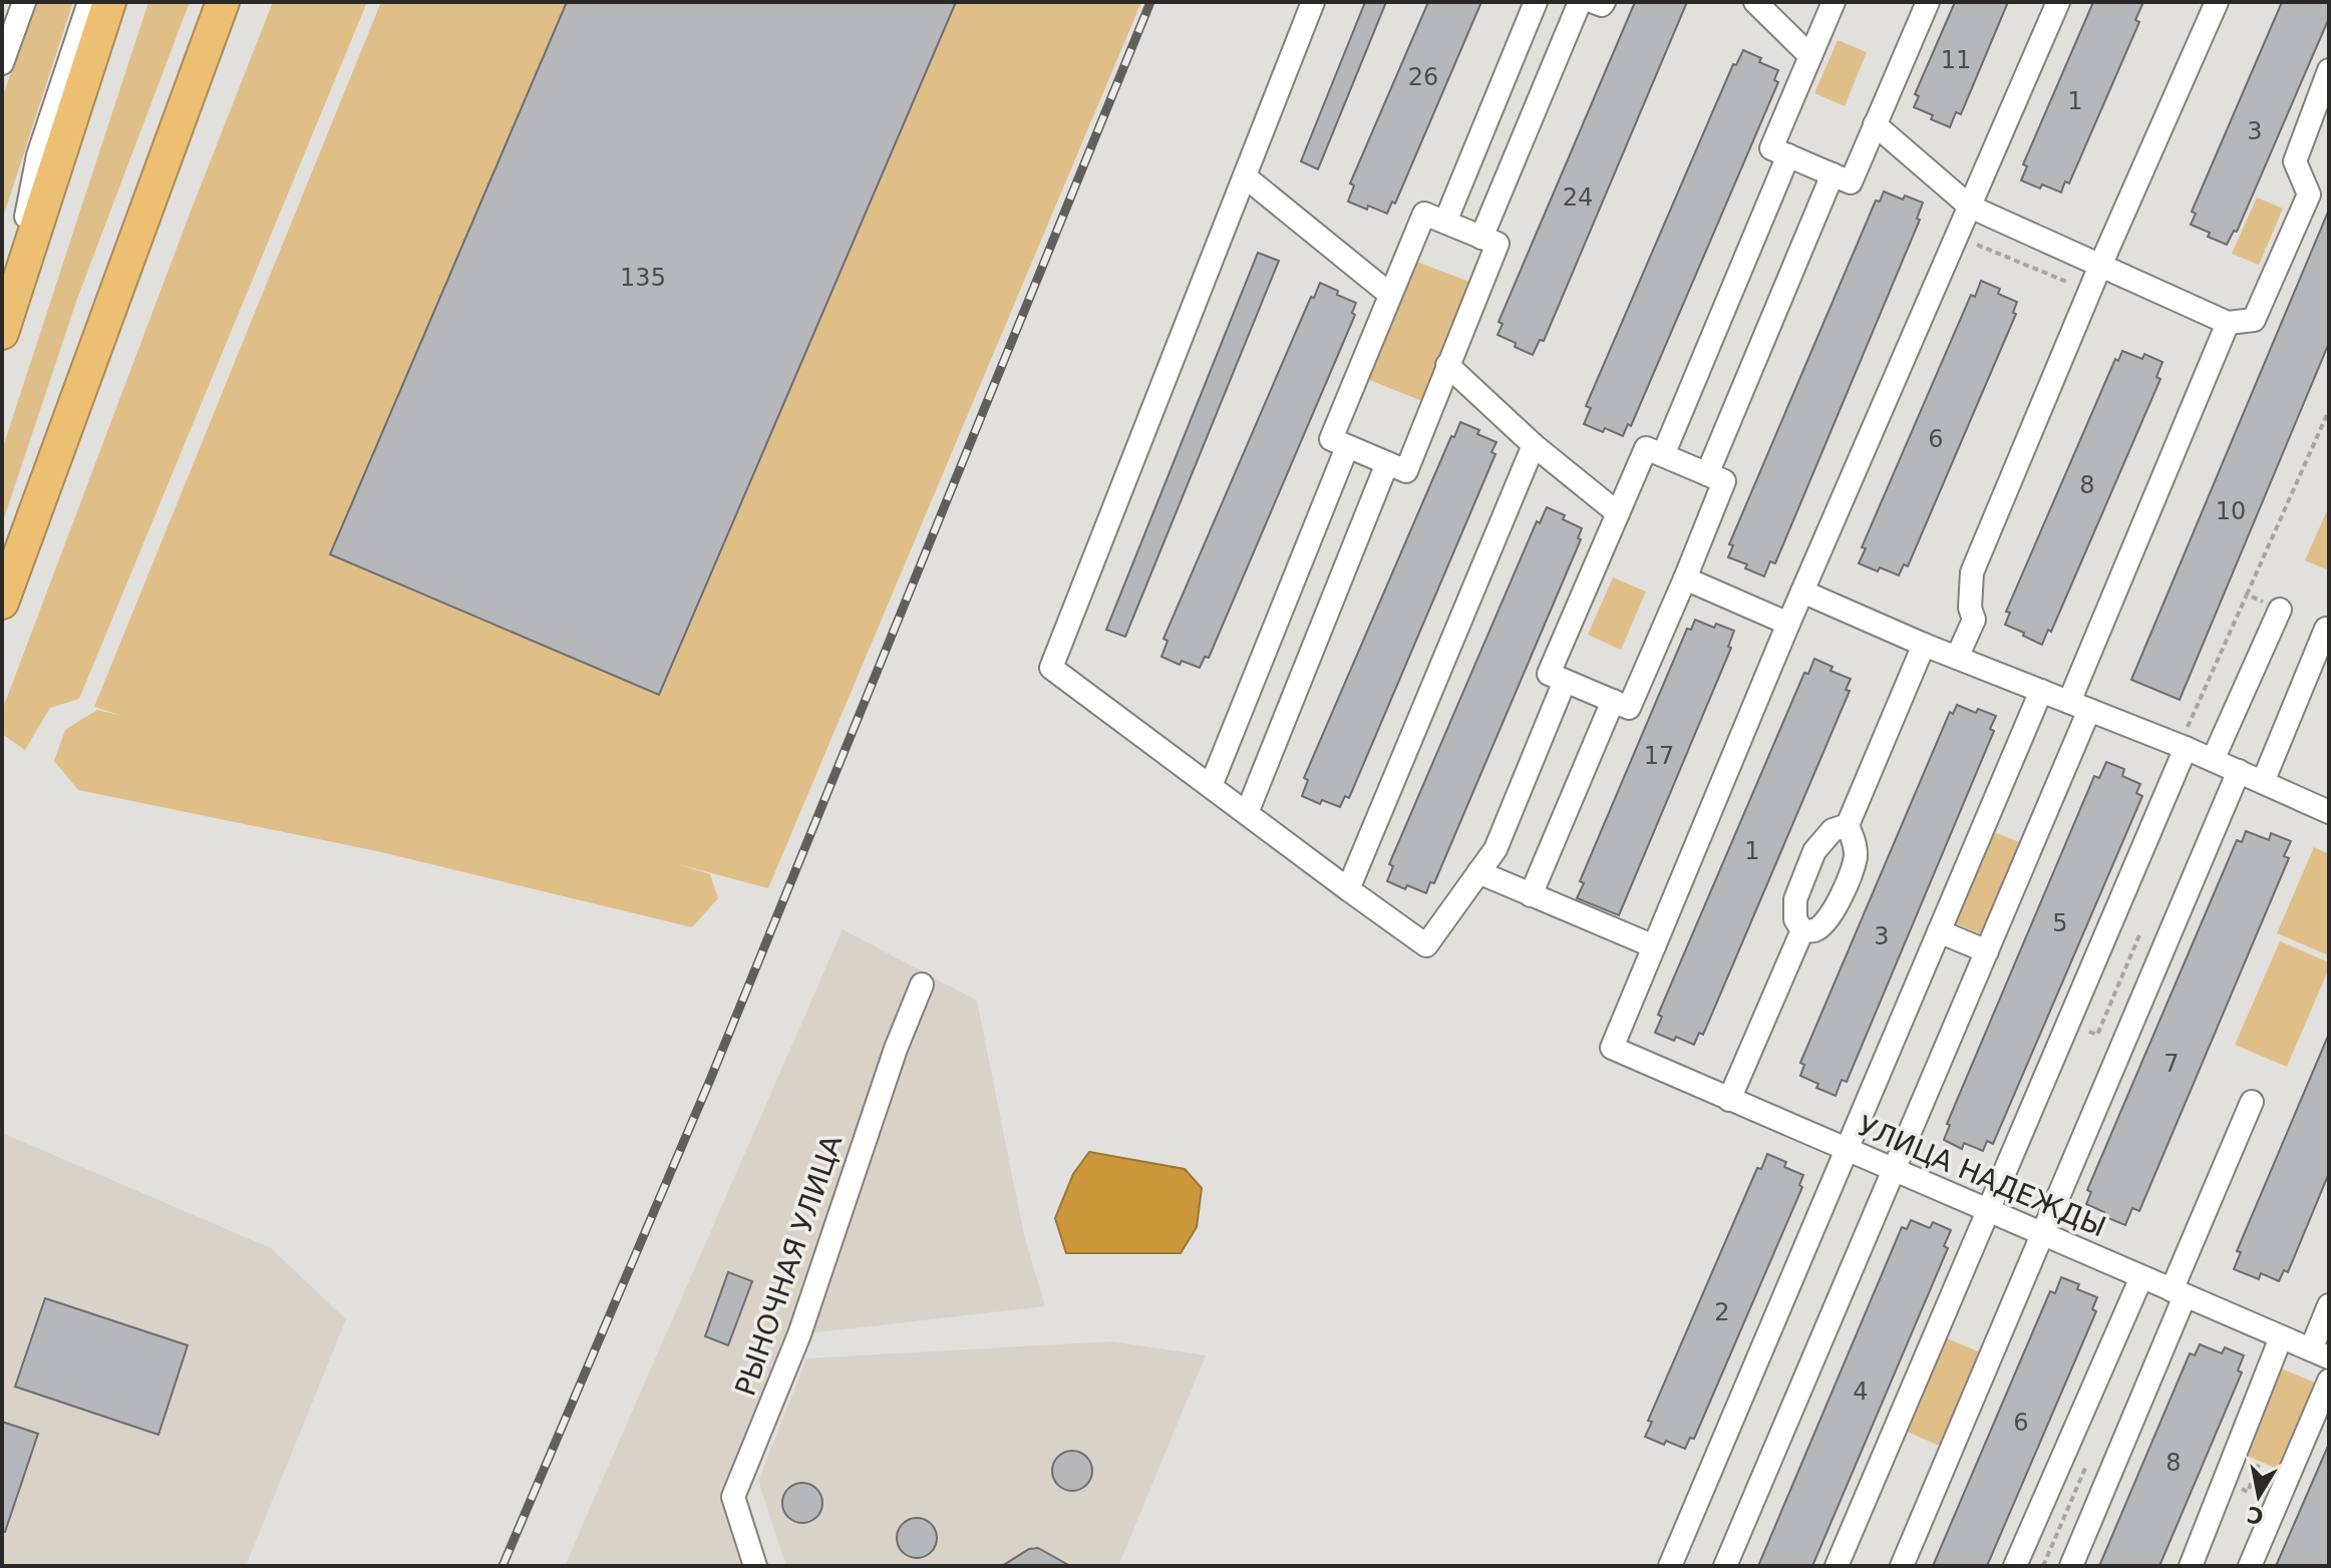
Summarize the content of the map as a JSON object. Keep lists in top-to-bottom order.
{
  "streets": {
    "street": ["УЛИЦА НАДЕЖДЫ", "РЫНОЧНАЯ УЛИЦА"]
  },
  "house_numbers": [
    "11",
    "26",
    "1",
    "3",
    "24",
    "135",
    "6",
    "8",
    "10",
    "17",
    "1",
    "5",
    "3",
    "7",
    "2",
    "4",
    "6",
    "8"
  ],
  "north": "bottom"
}
